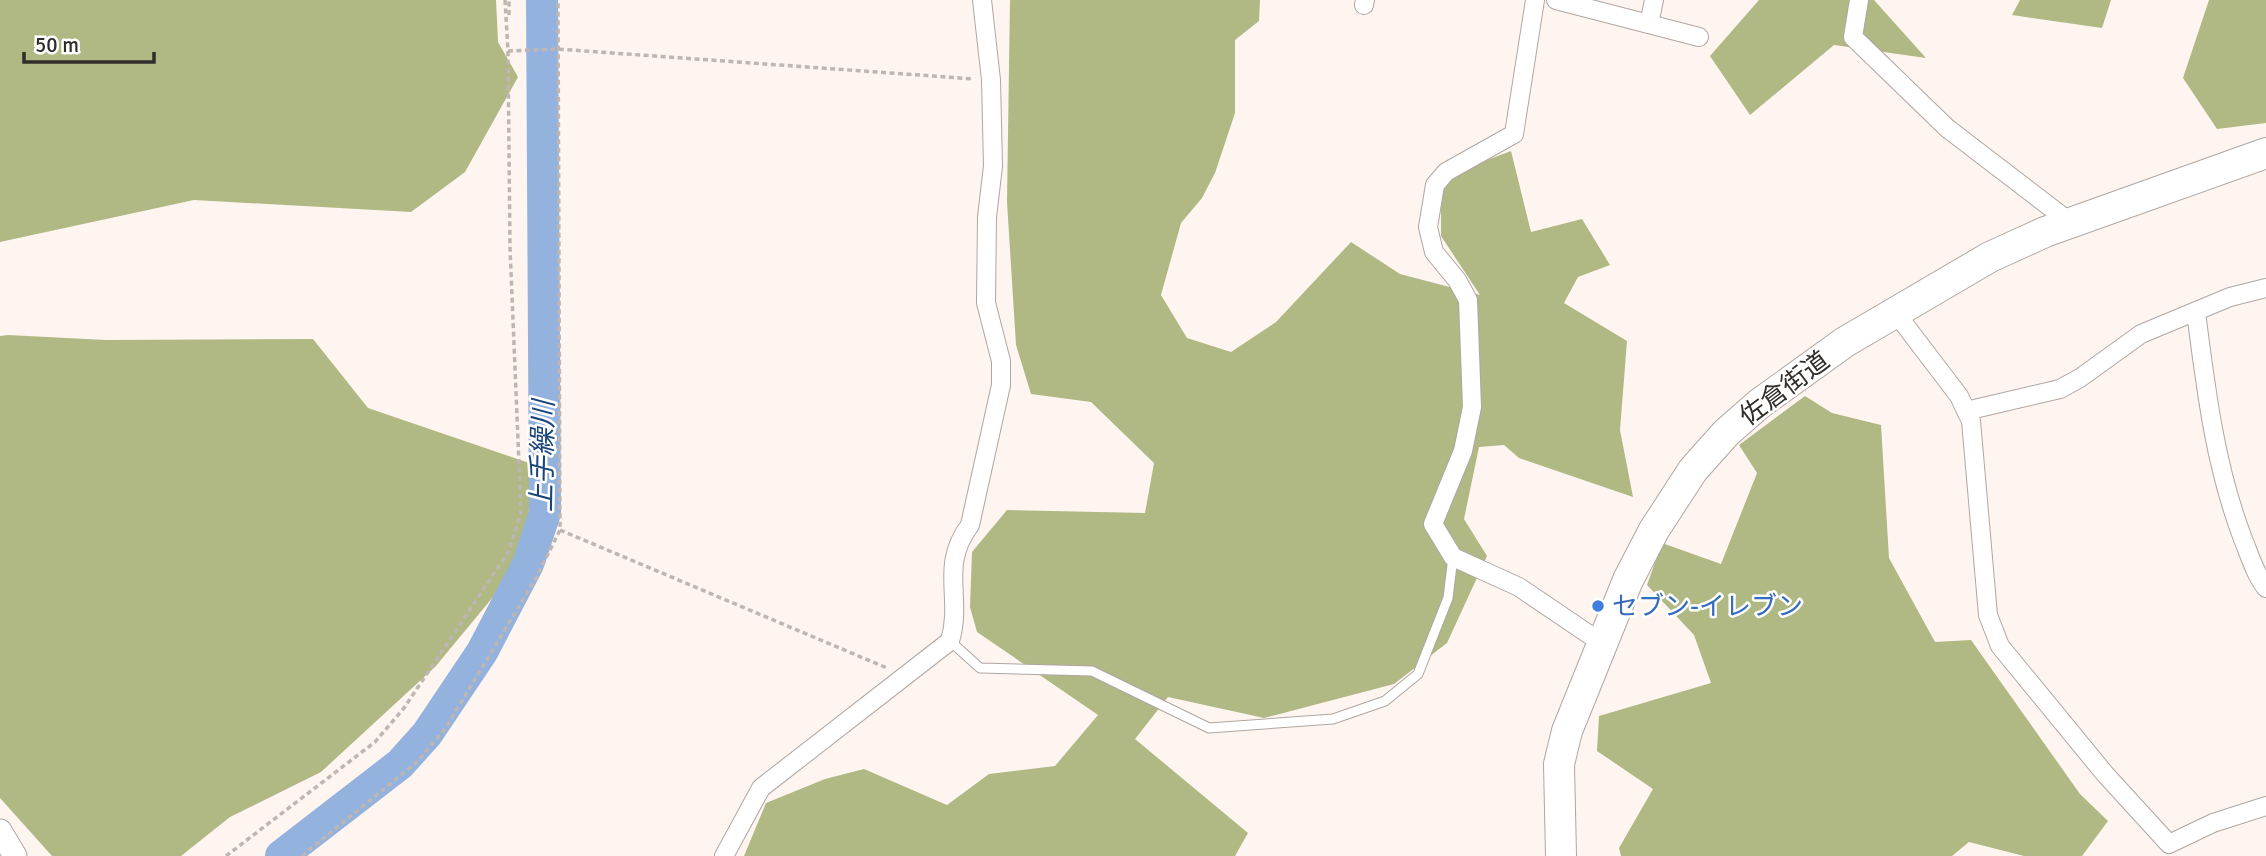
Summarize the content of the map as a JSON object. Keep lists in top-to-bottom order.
{
  "streets": {
    "main road": ["佐倉街道"]
  },
  "water": ["上手繰川"],
  "places": ["セブン-イレブン"],
  "scale_bar": "50 m"
}
